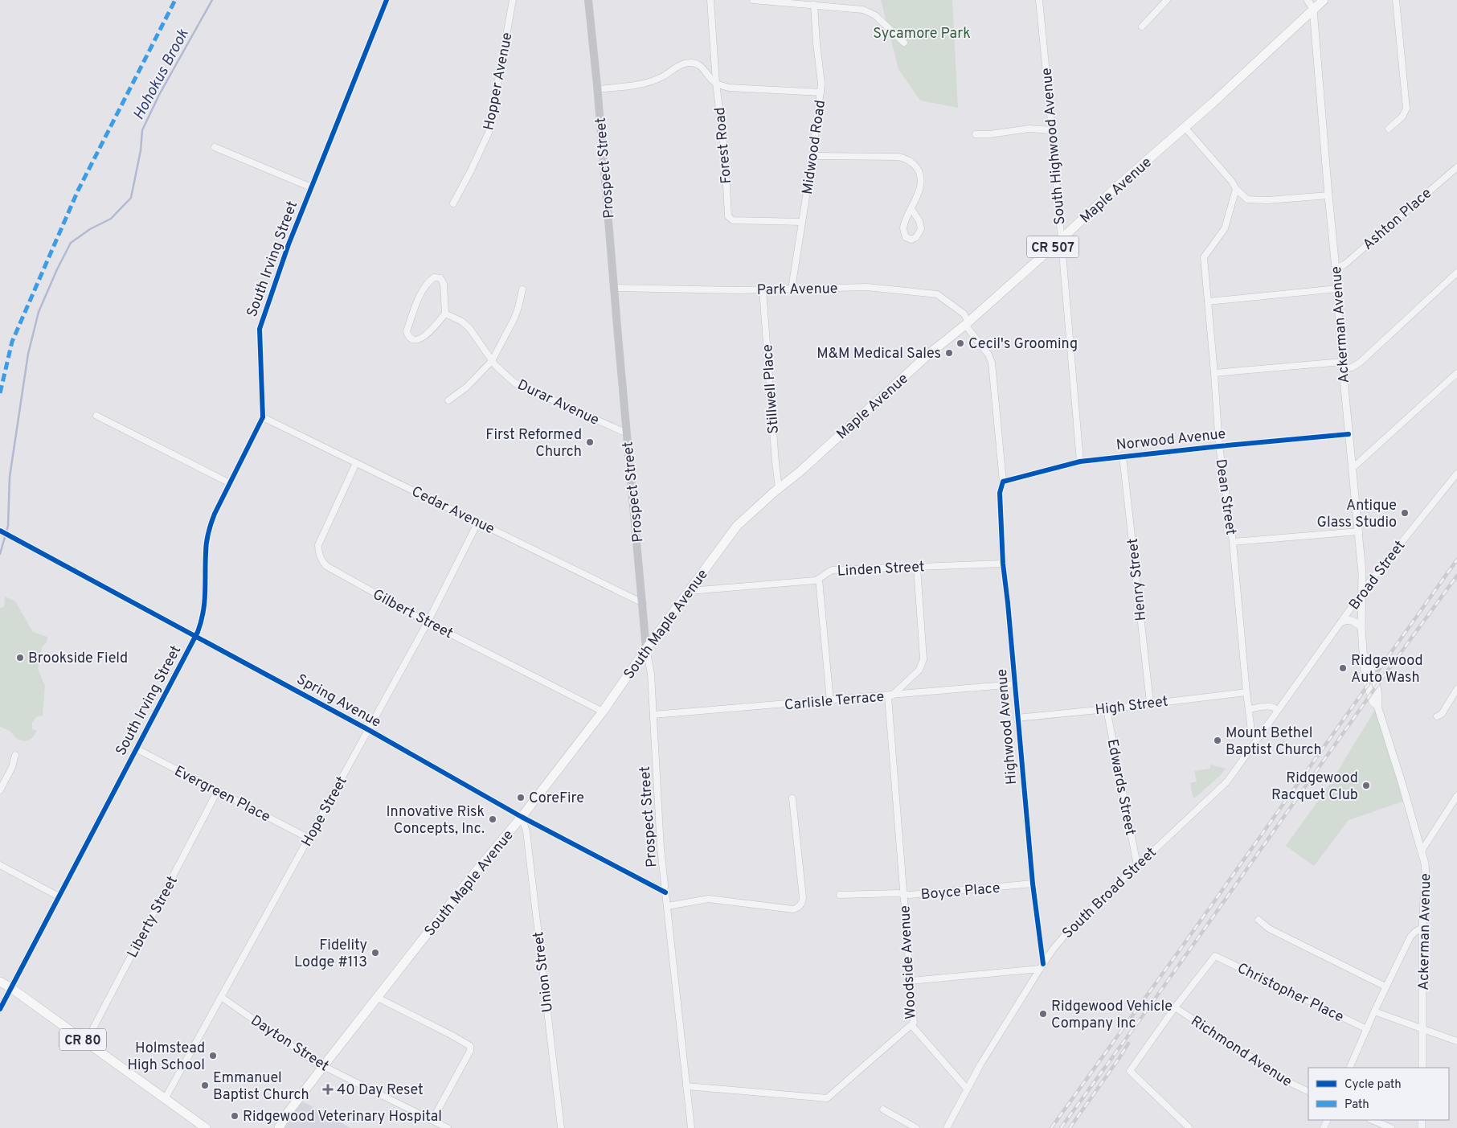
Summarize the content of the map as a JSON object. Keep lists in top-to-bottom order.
{
  "streets": {
    "main road": [
      "Prospect Street",
      "Maple Avenue",
      "CR 507",
      "South Maple Avenue",
      "CR 80"
    ],
    "street": [
      "Hopper Avenue",
      "Forest Road",
      "South Highwood Avenue",
      "Midwood Road",
      "Ashton Place",
      "South Irving Street",
      "Park Avenue",
      "Ackerman Avenue",
      "Stillwell Place",
      "Durar Avenue",
      "Norwood Avenue",
      "Dean Street",
      "Cedar Avenue",
      "Linden Street",
      "Broad Street",
      "Henry Street",
      "Gilbert Street",
      "Spring Avenue",
      "Carlisle Terrace",
      "High Street",
      "Highwood Avenue",
      "Edwards Street",
      "Evergreen Place",
      "Hope Street",
      "Boyce Place",
      "South Broad Street",
      "Liberty Street",
      "Woodside Avenue",
      "Union Street",
      "Christopher Place",
      "Dayton Street",
      "Richmond Avenue"
    ]
  },
  "crossings": [
    ["Forest Road", "Midwood Road"],
    ["South Highwood Avenue", "Maple Avenue"],
    ["South Highwood Avenue", "Norwood Avenue"],
    ["Midwood Road", "Park Avenue"],
    ["Prospect Street", "Park Avenue"],
    ["Prospect Street", "Durar Avenue"],
    ["Prospect Street", "Cedar Avenue"],
    ["Prospect Street", "South Maple Avenue"],
    ["Prospect Street", "Spring Avenue"],
    ["Prospect Street", "Carlisle Terrace"],
    ["Prospect Street", "Woodside Avenue"],
    ["Maple Avenue", "Park Avenue"],
    ["Maple Avenue", "Ackerman Avenue"],
    ["Maple Avenue", "Stillwell Place"],
    ["Maple Avenue", "South Maple Avenue"],
    ["Maple Avenue", "Highwood Avenue"],
    ["Ashton Place", "Ackerman Avenue"],
    ["South Irving Street", "Cedar Avenue"],
    ["South Irving Street", "Spring Avenue"],
    ["South Irving Street", "Evergreen Place"],
    ["South Irving Street", "CR 80"],
    ["Park Avenue", "Stillwell Place"],
    ["Park Avenue", "Highwood Avenue"],
    ["Ackerman Avenue", "Norwood Avenue"],
    ["Ackerman Avenue", "Broad Street"],
    ["Stillwell Place", "South Maple Avenue"],
    ["Norwood Avenue", "Dean Street"],
    ["Norwood Avenue", "Henry Street"],
    ["Norwood Avenue", "Highwood Avenue"],
    ["Dean Street", "High Street"],
    ["Dean Street", "South Broad Street"],
    ["Cedar Avenue", "Gilbert Street"],
    ["Cedar Avenue", "Hope Street"],
    ["Linden Street", "South Maple Avenue"],
    ["Linden Street", "Highwood Avenue"],
    ["Broad Street", "South Broad Street"],
    ["Henry Street", "High Street"],
    ["Gilbert Street", "South Maple Avenue"],
    ["Gilbert Street", "Hope Street"],
    ["South Maple Avenue", "Spring Avenue"],
    ["South Maple Avenue", "Union Street"],
    ["South Maple Avenue", "Dayton Street"],
    ["Spring Avenue", "Hope Street"],
    ["Spring Avenue", "Union Street"],
    ["Carlisle Terrace", "Highwood Avenue"],
    ["Carlisle Terrace", "Woodside Avenue"],
    ["High Street", "Highwood Avenue"],
    ["High Street", "Edwards Street"],
    ["Highwood Avenue", "Boyce Place"],
    ["Highwood Avenue", "South Broad Street"],
    ["Edwards Street", "South Broad Street"],
    ["Evergreen Place", "Hope Street"],
    ["Evergreen Place", "Liberty Street"],
    ["Hope Street", "CR 80"],
    ["Hope Street", "Dayton Street"],
    ["Boyce Place", "Woodside Avenue"],
    ["Liberty Street", "CR 80"],
    ["Christopher Place", "Richmond Avenue"]
  ],
  "water": ["Hohokus Brook"],
  "parks": ["Sycamore Park"],
  "places": {
    "other": [
      "Cecil's Grooming",
      "M&M Medical Sales",
      "First Reformed Church",
      "Antique Glass Studio",
      "Brookside Field",
      "Ridgewood Auto Wash",
      "Mount Bethel Baptist Church",
      "Ridgewood Racquet Club",
      "CoreFire",
      "Innovative Risk Concepts, Inc.",
      "Fidelity Lodge #113",
      "Ridgewood Vehicle Company Inc",
      "Holmstead High School",
      "Emmanuel Baptist Church",
      "Ridgewood Veterinary Hospital"
    ],
    "health": ["40 Day Reset"]
  },
  "legend": ["Cycle path", "Path"]
}
